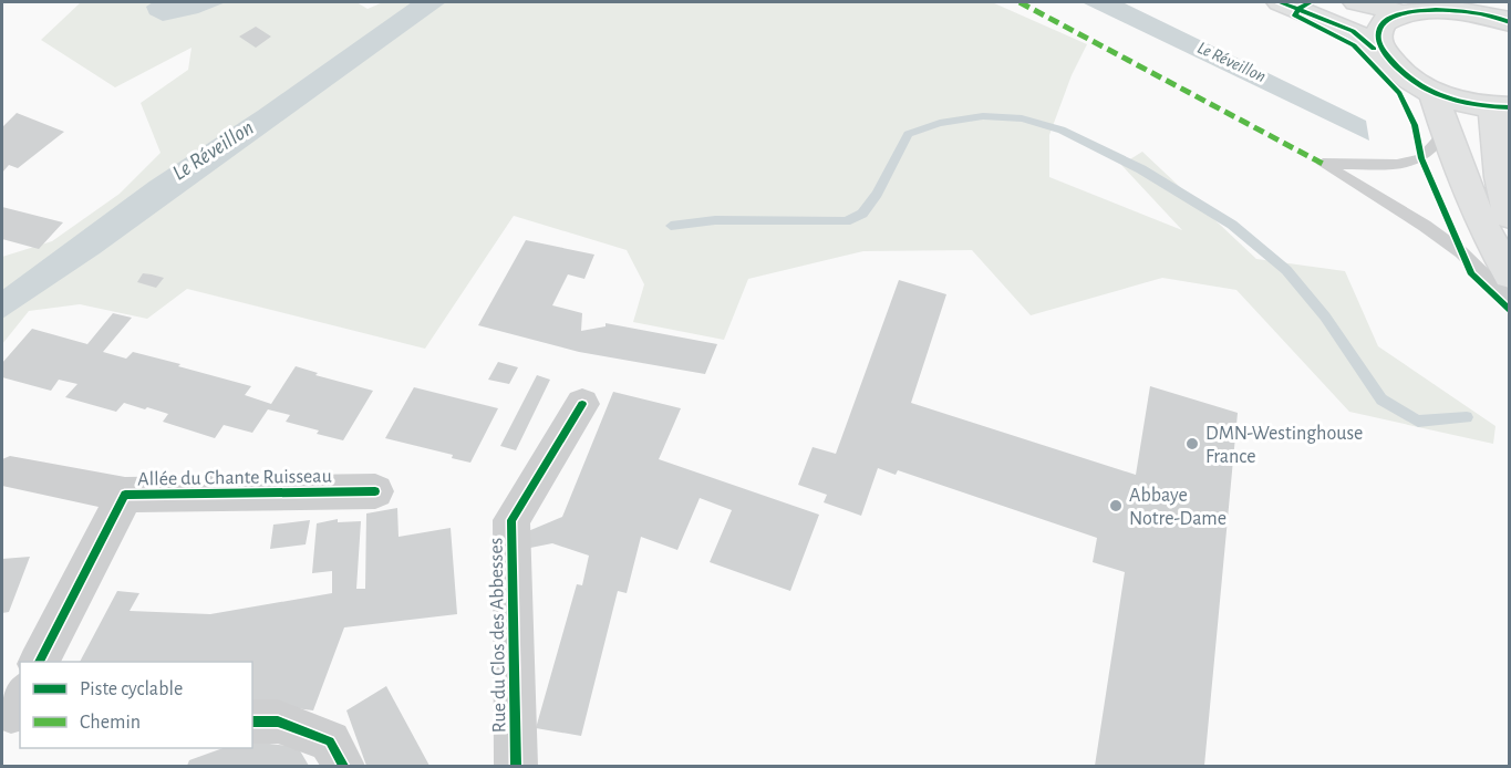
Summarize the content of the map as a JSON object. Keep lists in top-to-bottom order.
{
  "streets": {
    "street": ["Allée du Chante Ruisseau", "Rue du Clos des Abbesses"]
  },
  "water": ["Le Réveillon"],
  "places": ["DMN-Westinghouse France", "Abbaye Notre-Dame"],
  "legend": ["Piste cyclable", "Chemin"]
}
